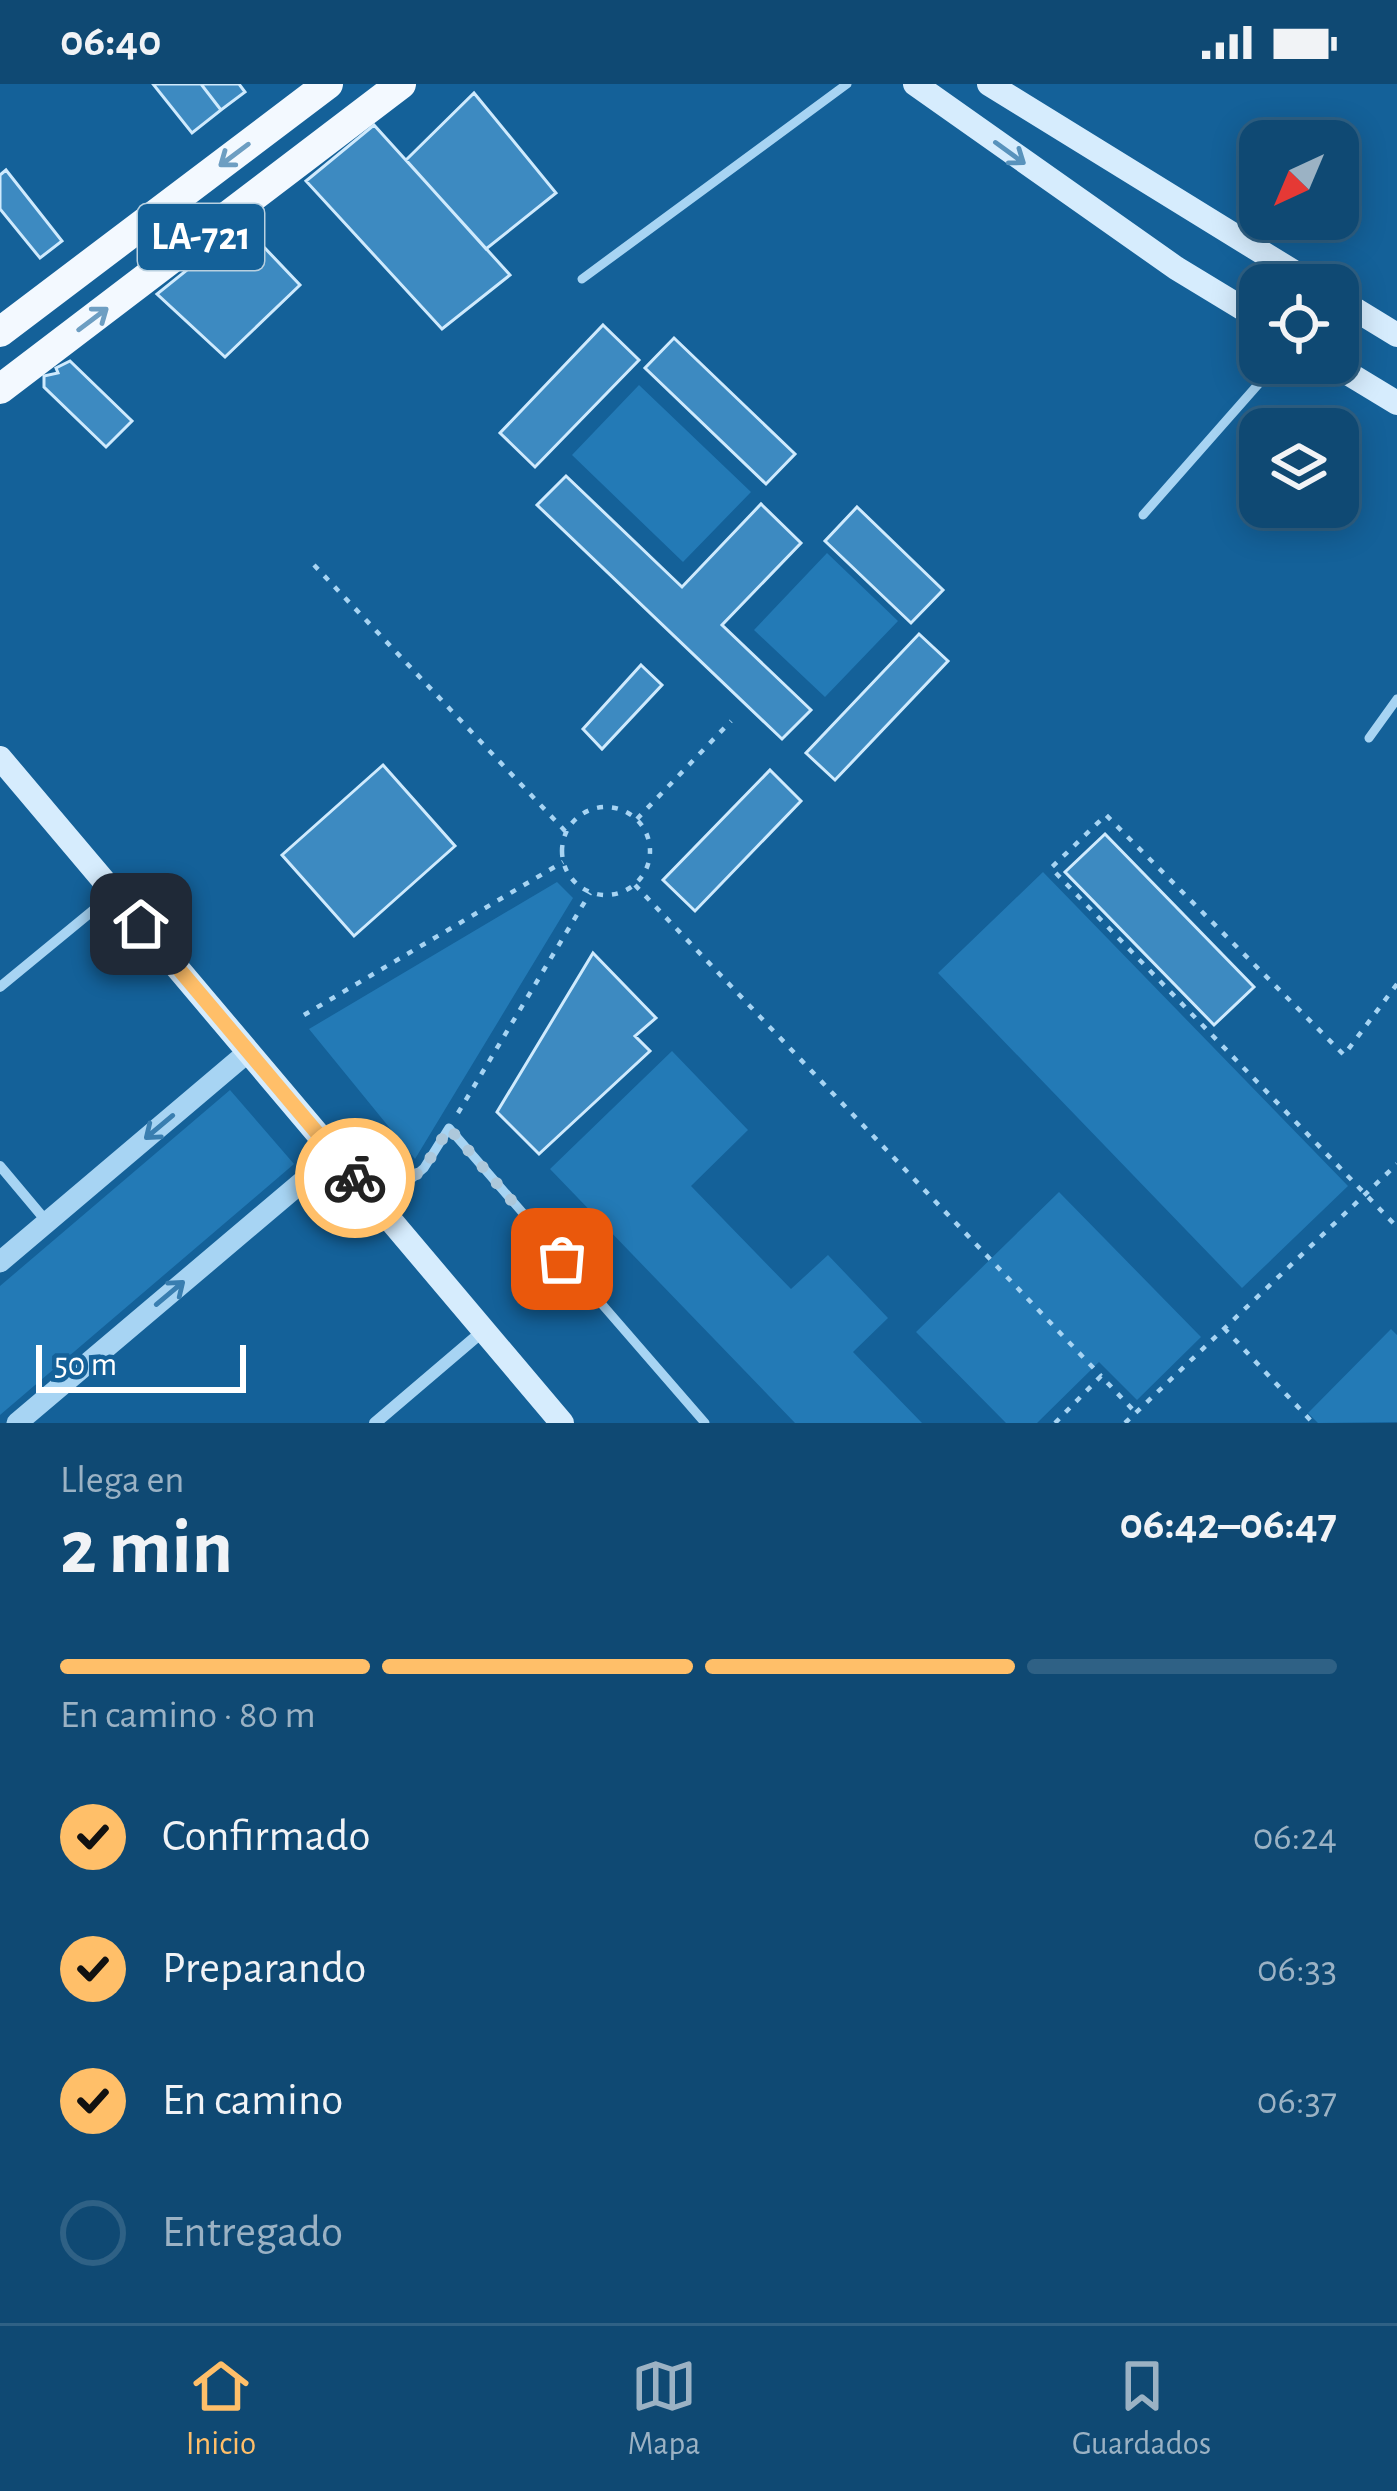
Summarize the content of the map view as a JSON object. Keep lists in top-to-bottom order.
{
  "streets": {
    "main road": ["LA-721"]
  },
  "scale_bar": "50 m",
  "north": "bottom left",
  "page": {
    "status": "06:40",
    "scale": "50 m",
    "heading": ["2 min", "Llega en", "06:42–06:47"],
    "bar": "En camino · 80 m",
    "list": [
      ["Confirmado", "06:24"],
      ["Preparando", "06:33"],
      ["En camino", "06:37"],
      "Entregado"
    ],
    "tabs": ["Inicio", "Mapa", "Guardados"]
  }
}
